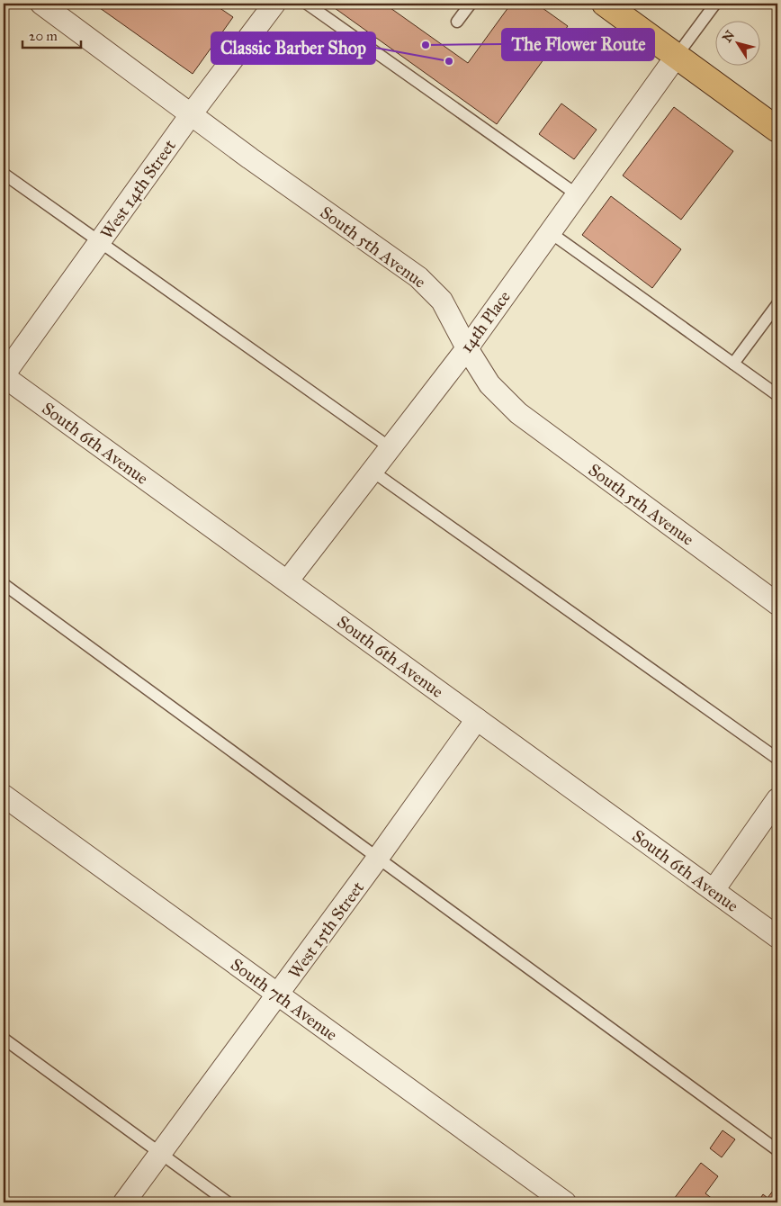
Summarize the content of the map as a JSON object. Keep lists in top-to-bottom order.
{
  "streets": {
    "street": [
      "West 14th Street",
      "South 5th Avenue",
      "14th Place",
      "South 6th Avenue",
      "West 15th Street",
      "South 7th Avenue"
    ]
  },
  "crossings": [
    ["West 14th Street", "South 5th Avenue"],
    ["West 14th Street", "South 6th Avenue"],
    ["South 5th Avenue", "14th Place"],
    ["14th Place", "South 6th Avenue"],
    ["South 6th Avenue", "West 15th Street"],
    ["West 15th Street", "South 7th Avenue"]
  ],
  "places": ["The Flower Route", "Classic Barber Shop"],
  "scale_bar": "20 m",
  "north": "top left"
}
